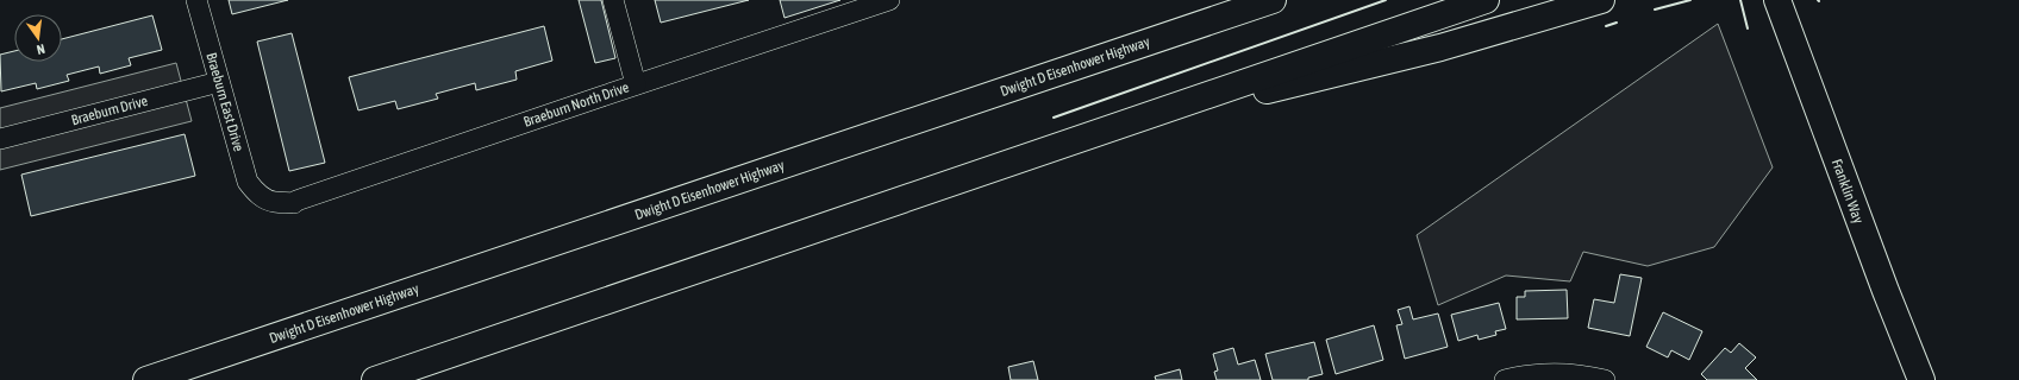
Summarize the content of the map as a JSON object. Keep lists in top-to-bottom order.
{
  "streets": {
    "main road": ["Dwight D Eisenhower Highway", "Franklin Way"],
    "street": ["Braeburn East Drive", "Braeburn North Drive", "Braeburn Drive"]
  },
  "crossings": [
    ["Braeburn East Drive", "Braeburn North Drive"],
    ["Braeburn East Drive", "Braeburn Drive"]
  ],
  "north": "bottom"
}
